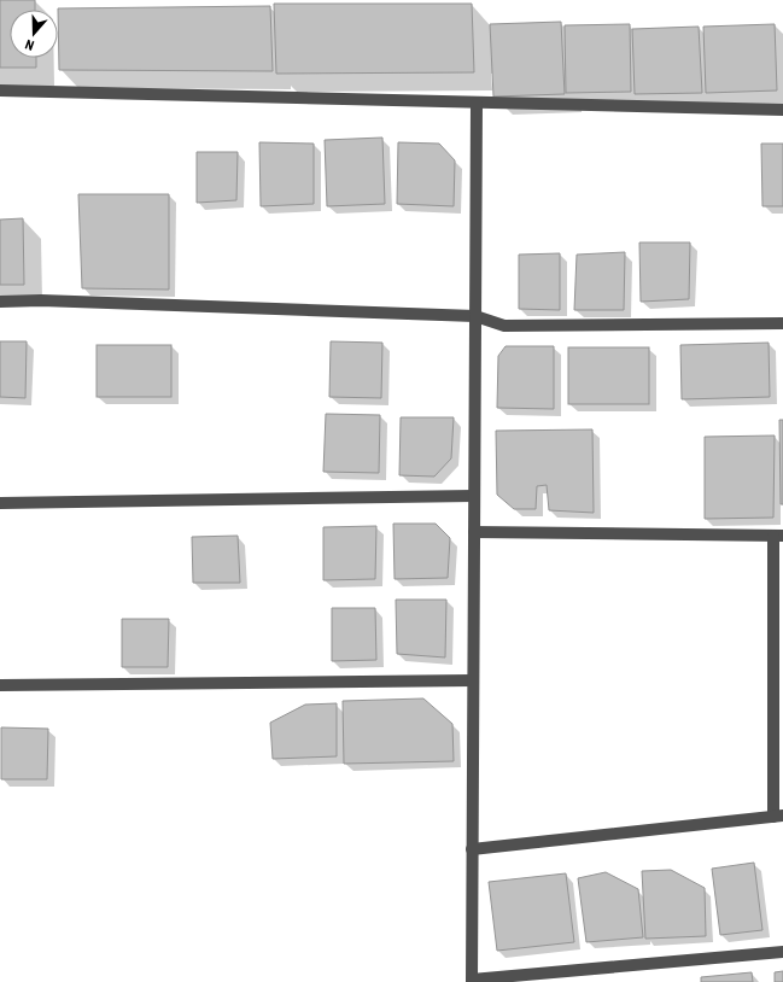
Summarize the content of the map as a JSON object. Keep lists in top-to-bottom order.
{
  "north": "bottom"
}
